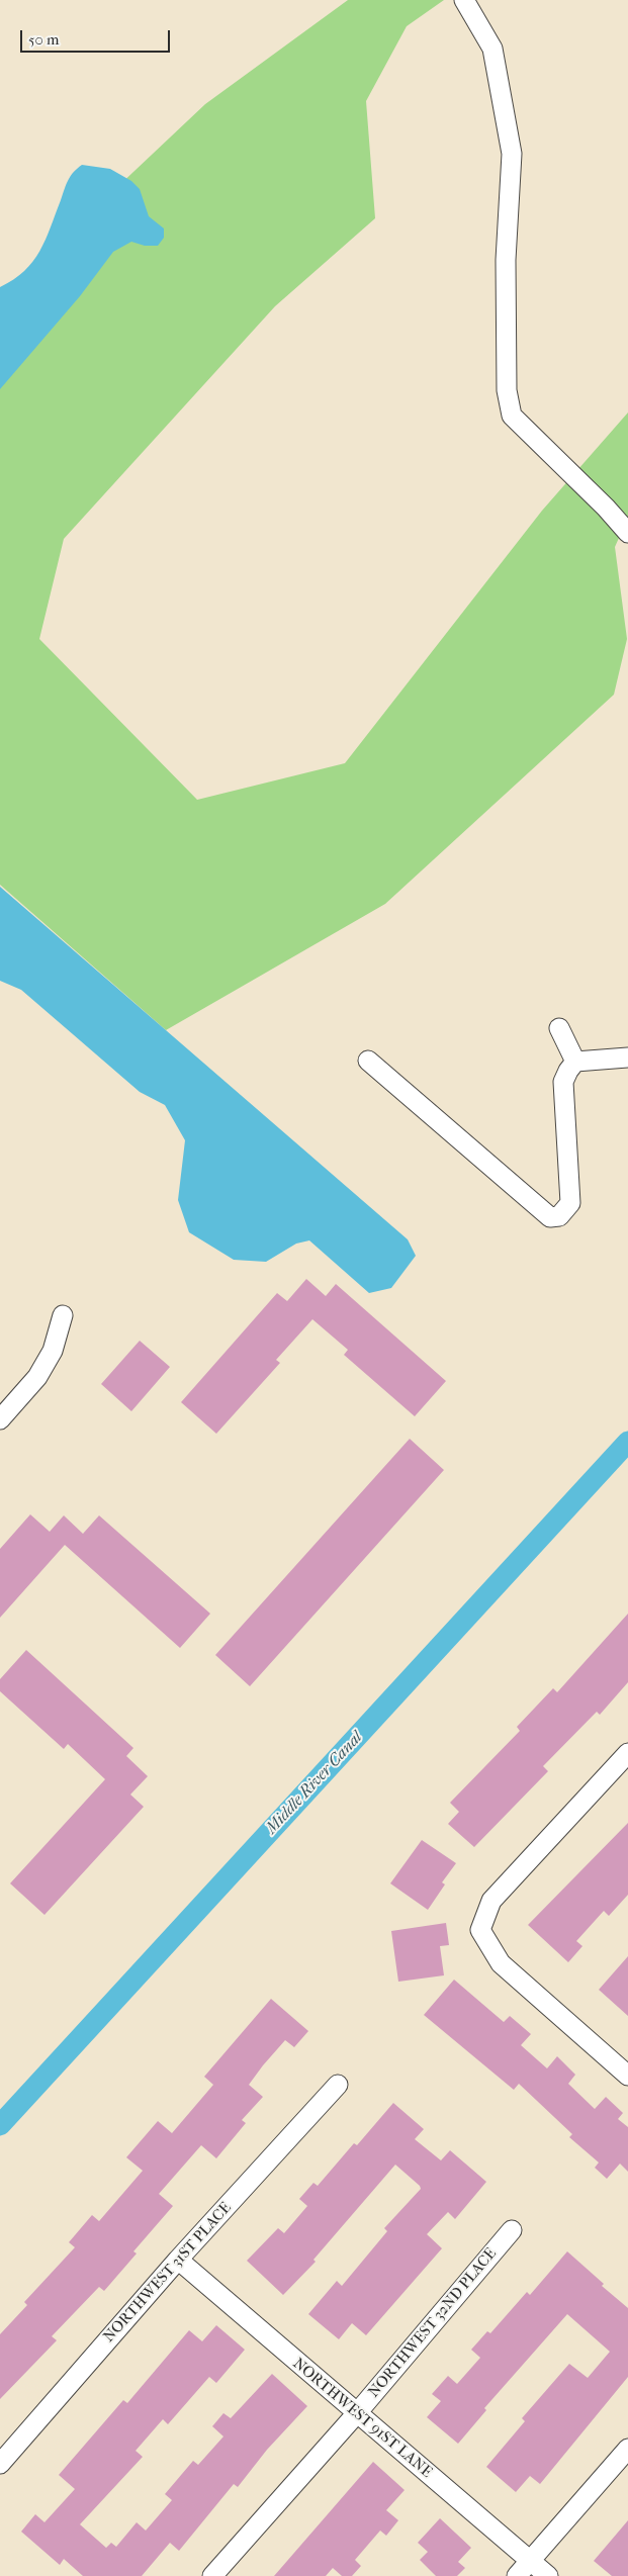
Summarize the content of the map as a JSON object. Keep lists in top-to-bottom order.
{
  "streets": {
    "street": ["NORTHWEST 31ST PLACE", "NORTHWEST 32ND PLACE", "NORTHWEST 91ST LANE"]
  },
  "crossings": [
    ["NORTHWEST 31ST PLACE", "NORTHWEST 91ST LANE"],
    ["NORTHWEST 32ND PLACE", "NORTHWEST 91ST LANE"]
  ],
  "water": ["Middle River Canal"],
  "scale_bar": "50 m"
}
